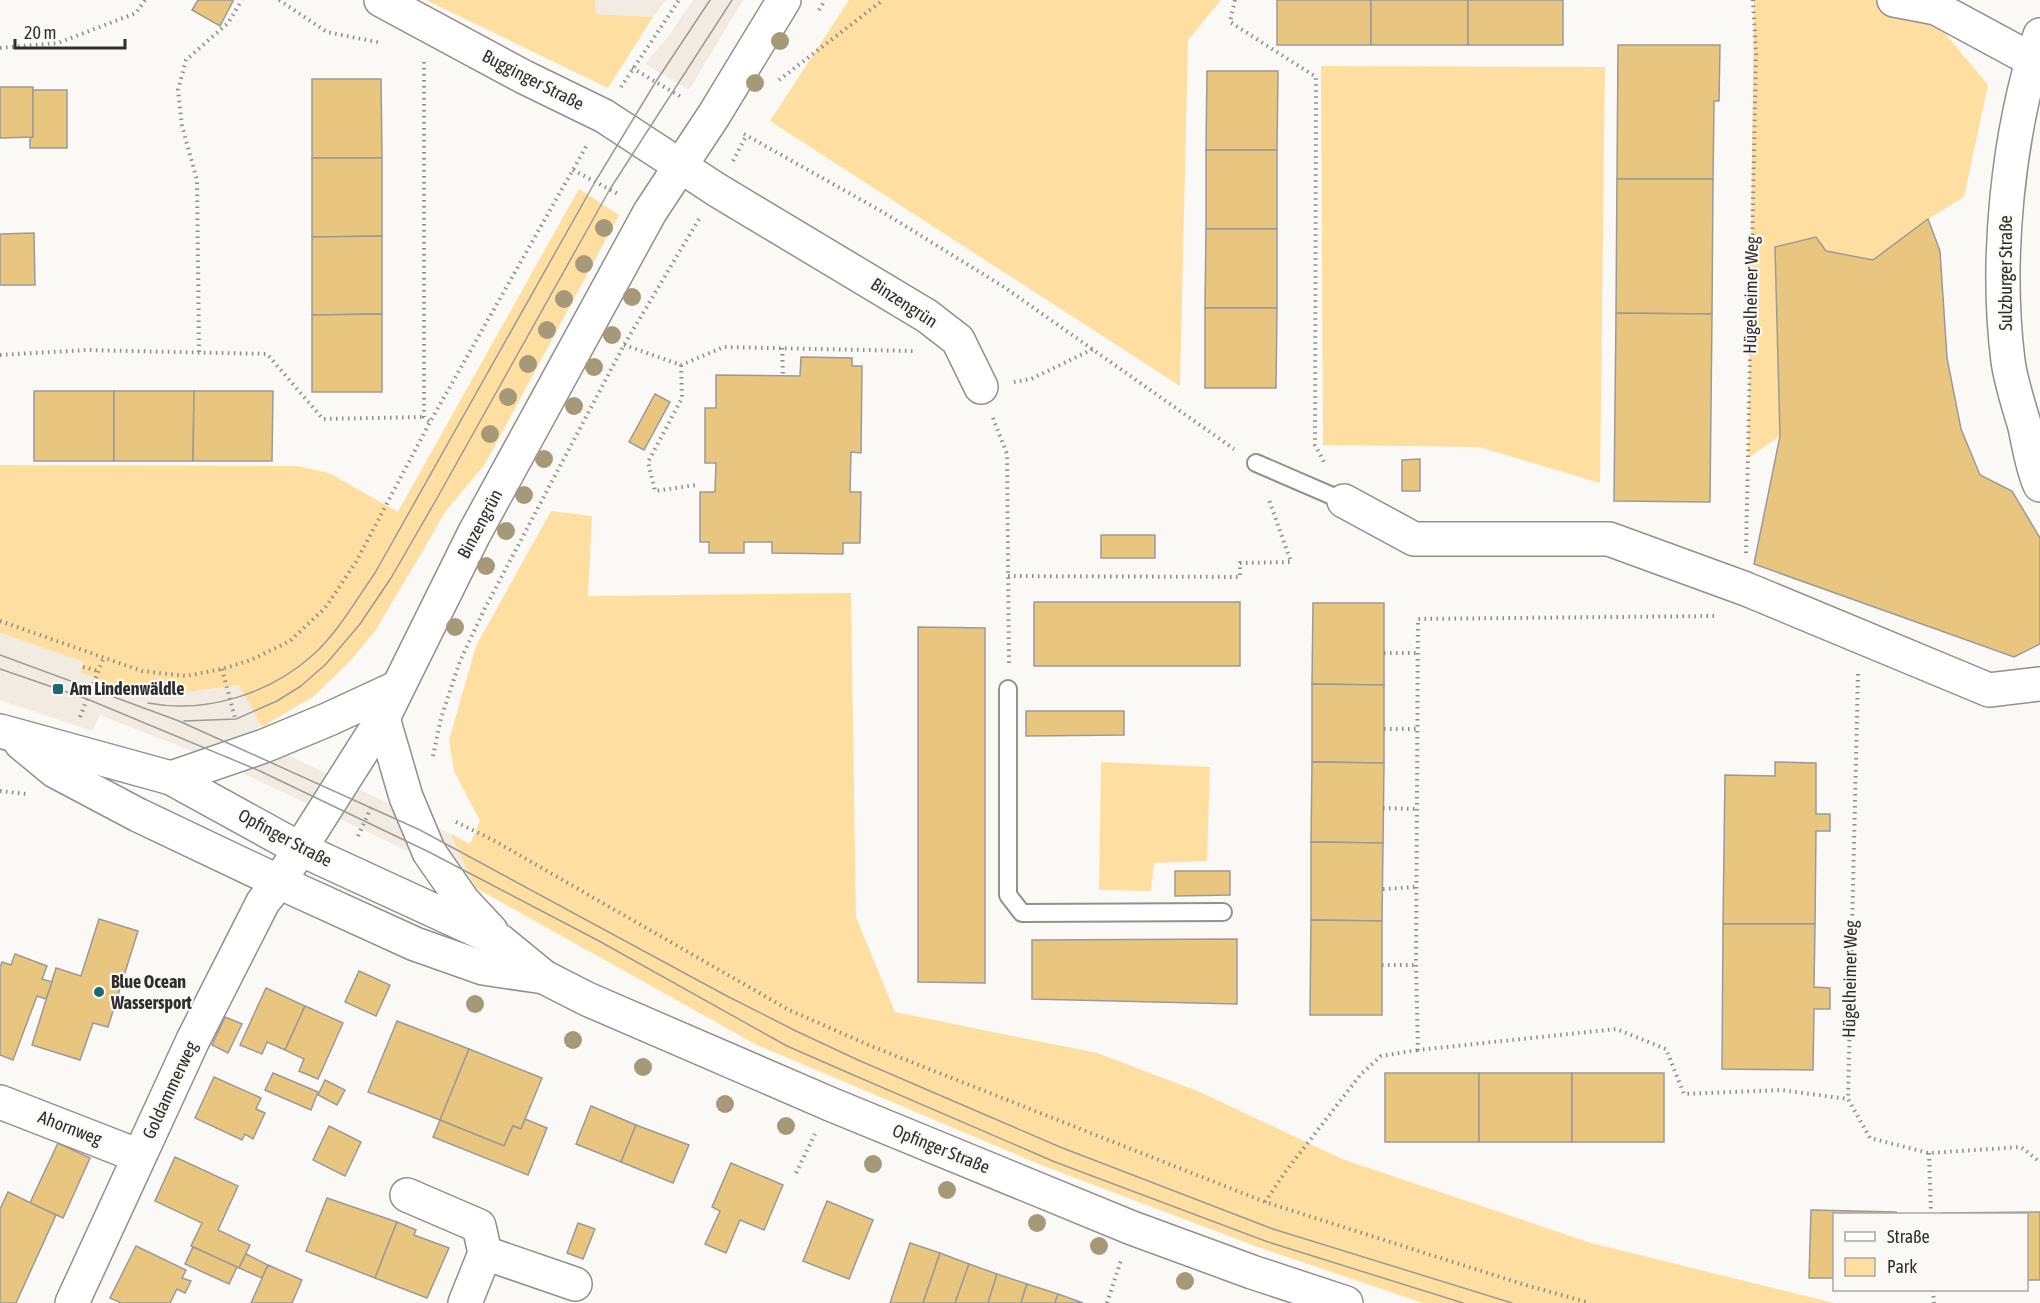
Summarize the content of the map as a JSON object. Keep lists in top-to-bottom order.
{
  "streets": {
    "street": [
      "Bugginger Straße",
      "Sulzburger Straße",
      "Binzengrün",
      "Opfinger Straße",
      "Goldammerweg",
      "Ahornweg"
    ],
    "path": ["Hügelheimer Weg"]
  },
  "crossings": [
    ["Bugginger Straße", "Binzengrün"],
    ["Binzengrün", "Opfinger Straße"],
    ["Binzengrün", "Goldammerweg"],
    ["Opfinger Straße", "Goldammerweg"],
    ["Goldammerweg", "Ahornweg"]
  ],
  "places": {
    "transit": ["Am Lindenwäldle"],
    "other": ["Blue Ocean Wassersport"]
  },
  "legend": ["Straße", "Park"],
  "scale_bar": "20 m"
}
